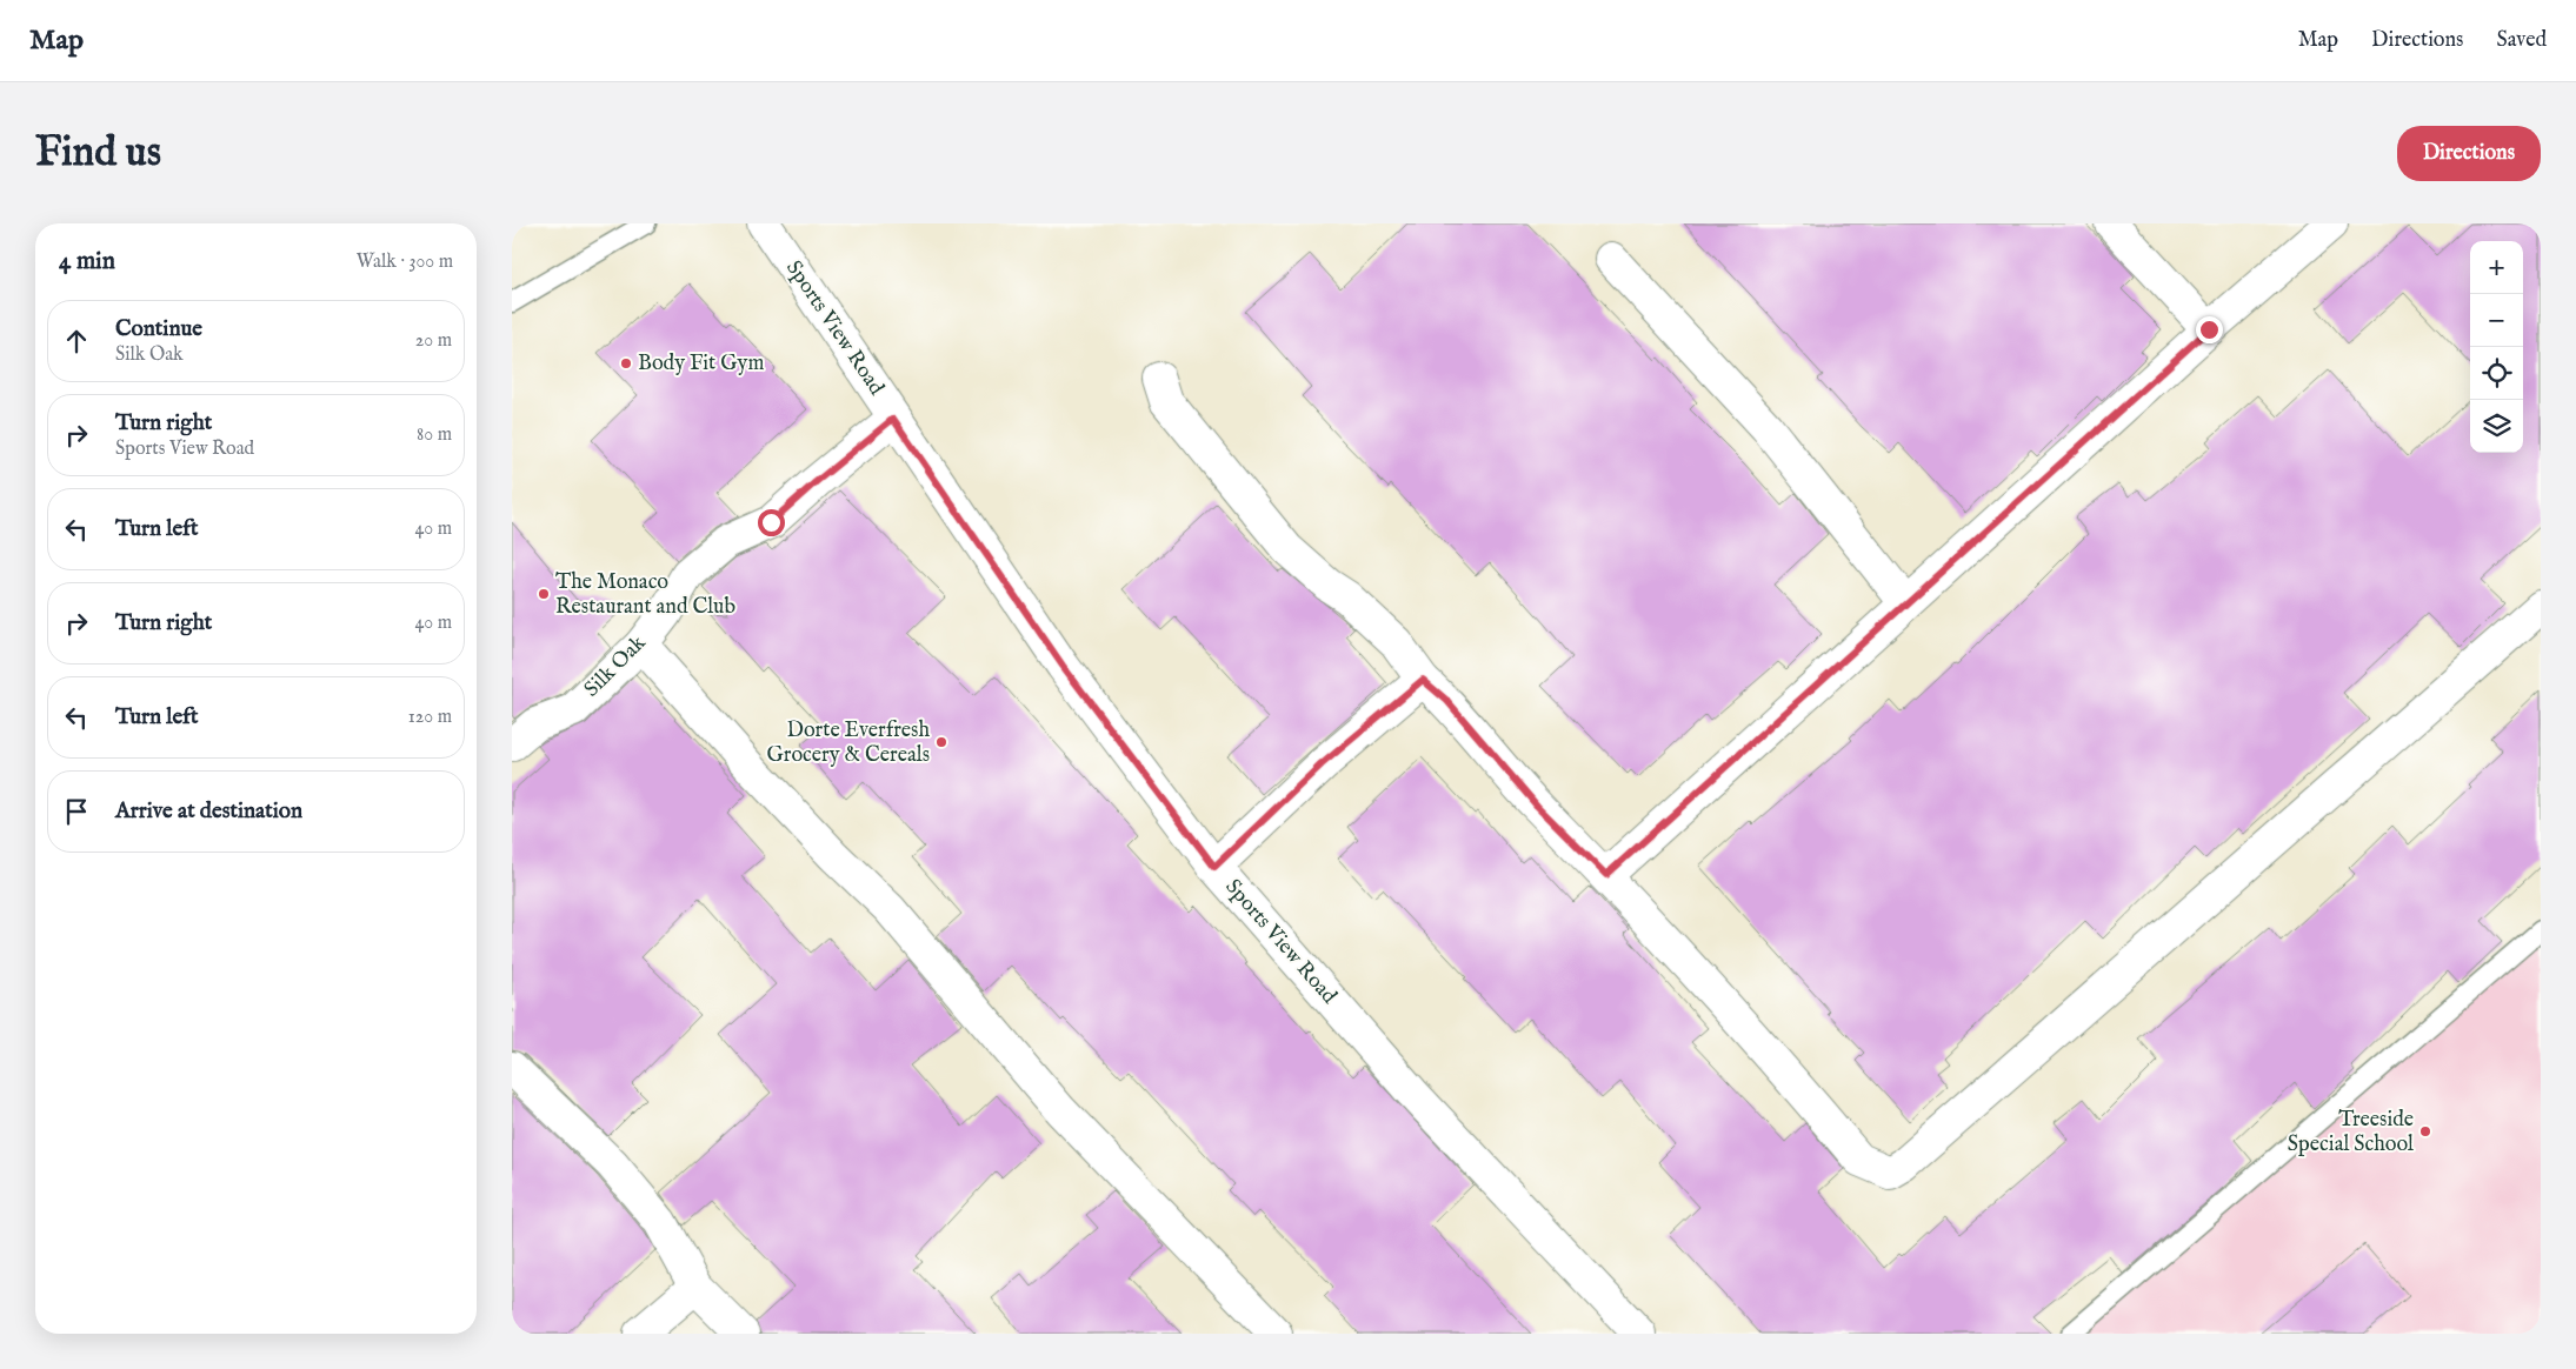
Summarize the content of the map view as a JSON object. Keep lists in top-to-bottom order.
{
  "streets": {
    "street": ["Sports View Road", "Silk Oak"]
  },
  "crossings": [
    ["Sports View Road", "Silk Oak"]
  ],
  "places": [
    "Body Fit Gym",
    "The Monaco Restaurant and Club",
    "Dorte Everfresh Grocery & Cereals",
    "Treeside Special School"
  ],
  "page": {
    "header": "Map",
    "nav": ["Map", "Directions", "Saved"],
    "buttons": "Directions",
    "title": "Find us",
    "heading": ["4 min", "Walk · 300 m"],
    "map_buttons": ["+", "−"],
    "list": [
      ["Continue", "Silk Oak", "20 m"],
      ["Turn right", "Sports View Road", "80 m"],
      ["Turn left", "40 m"],
      ["Turn right", "40 m"],
      ["Turn left", "120 m"],
      "Arrive at destination"
    ]
  }
}
